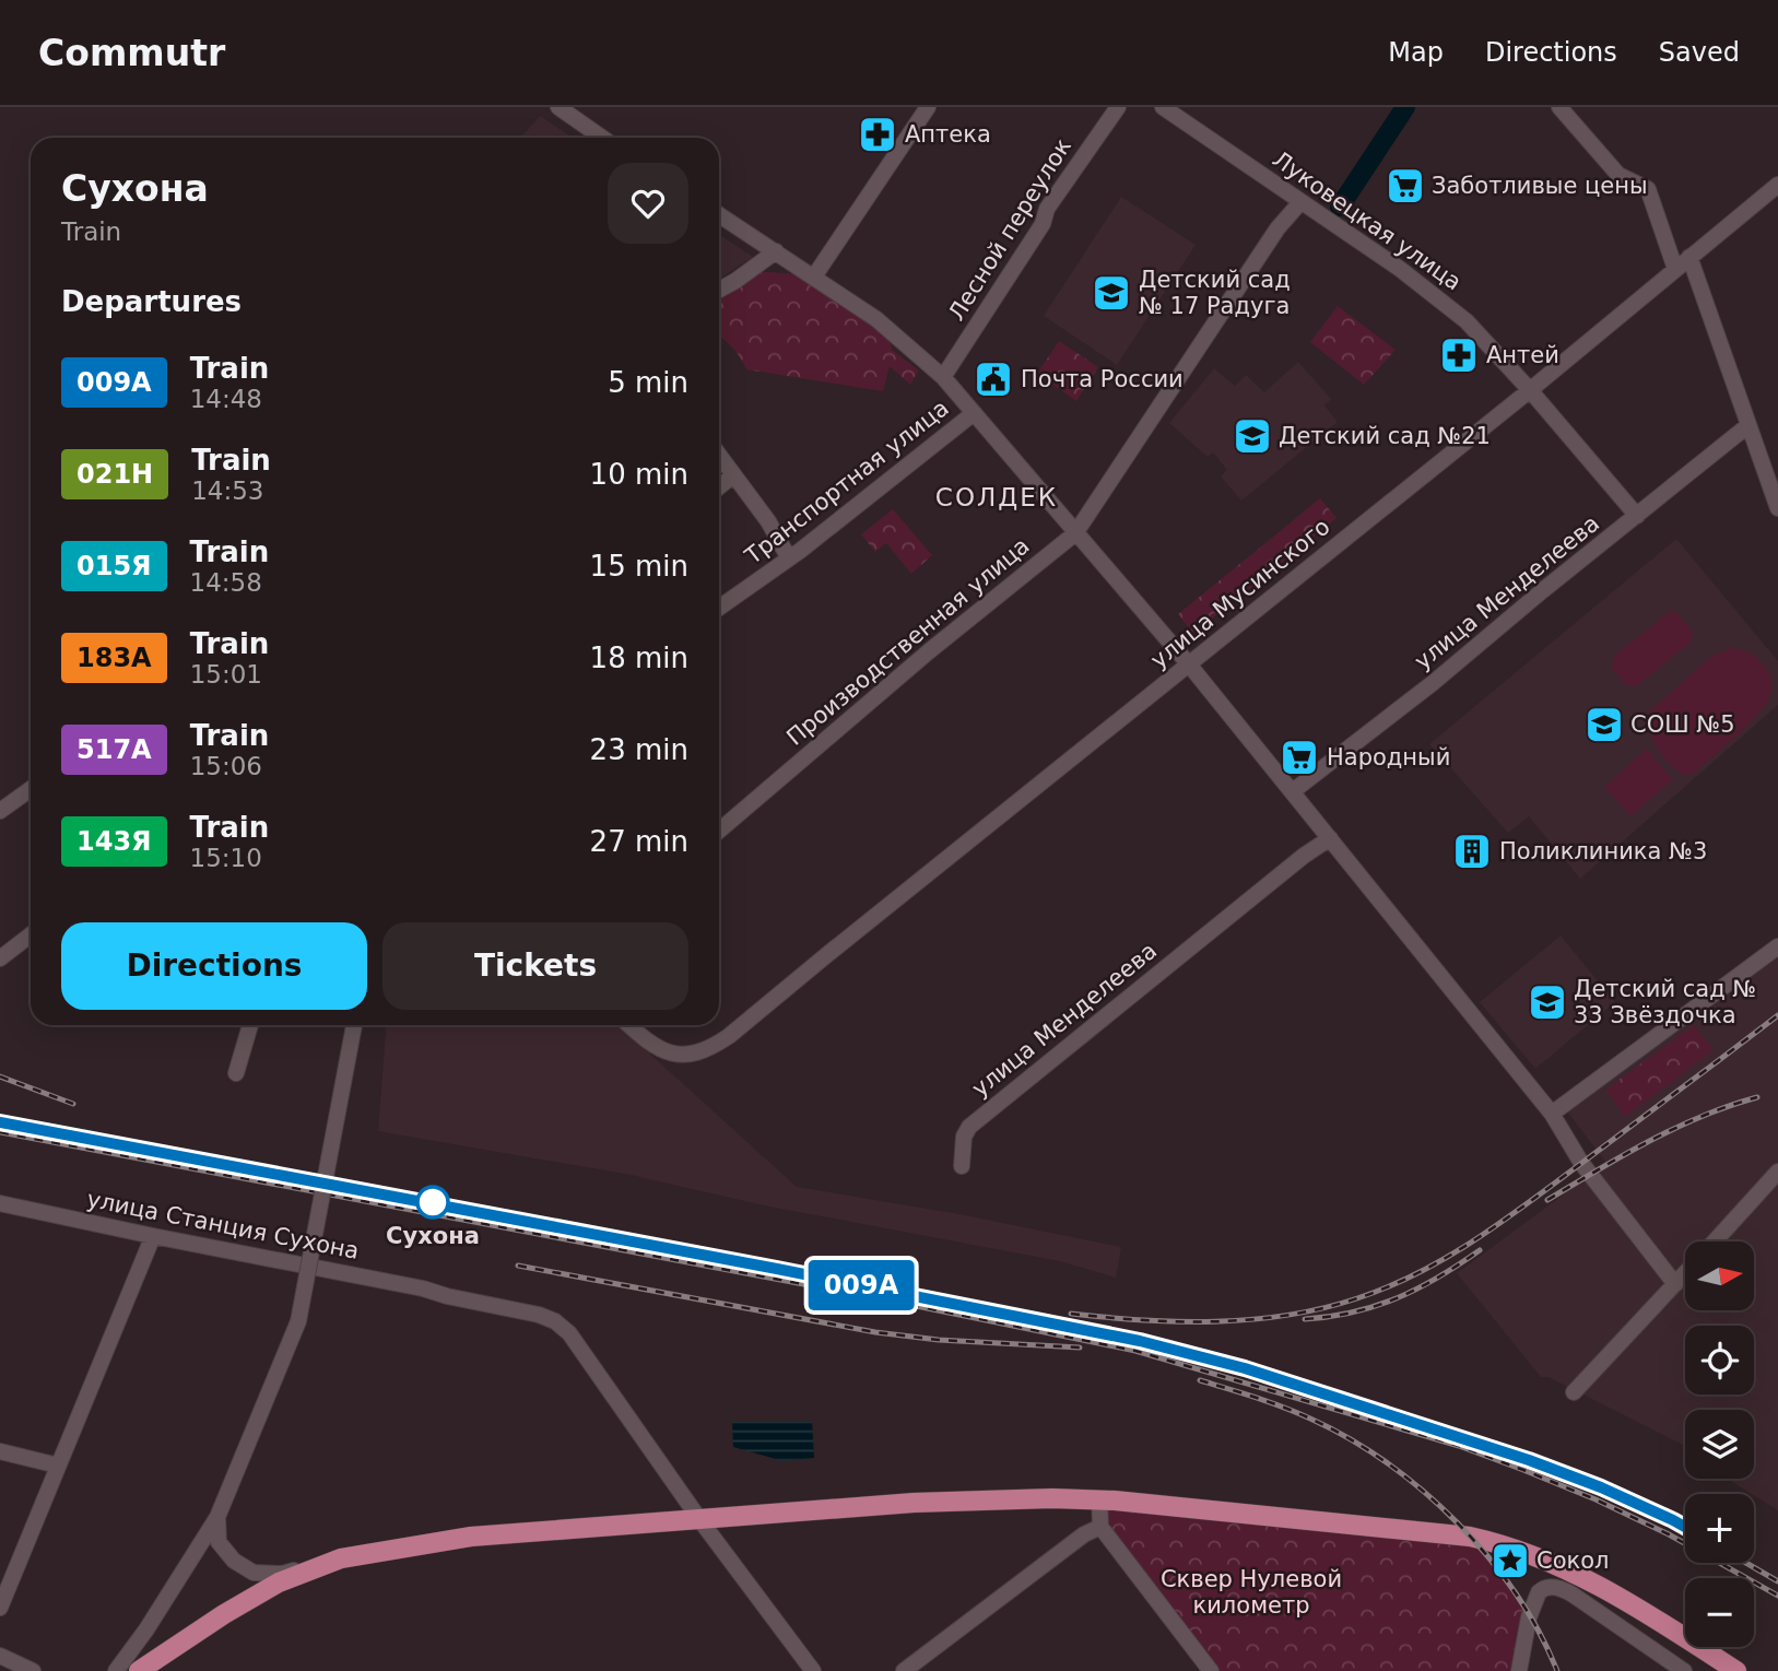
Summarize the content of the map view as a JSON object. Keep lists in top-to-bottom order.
{
  "streets": {
    "street": [
      "Луковецкая улица",
      "Лесной переулок",
      "Транспортная улица",
      "улица Менделеева",
      "улица Мусинского",
      "Производственная улица",
      "улица Станция Сухона"
    ]
  },
  "crossings": [
    ["Луковецкая улица", "улица Менделеева"],
    ["Луковецкая улица", "улица Мусинского"],
    ["Луковецкая улица", "Производственная улица"]
  ],
  "districts": ["СОЛДЕК"],
  "parks": ["Сквер Нулевой километр"],
  "places": {
    "pharmacy": ["Аптека", "Антей"],
    "supermarket": ["Заботливые цены", "Народный"],
    "school or university": [
      "Детский сад № 17 Радуга",
      "Детский сад №21",
      "СОШ №5",
      "Детский сад № 33 Звёздочка"
    ],
    "public building": ["Почта России"],
    "building": ["Поликлиника №3"],
    "other": ["Сухона"],
    "place": ["Сокол"]
  },
  "north": "right",
  "page": {
    "header": "Commutr",
    "nav": ["Map", "Directions", "Saved"],
    "on_map": "009А",
    "heading": [
      ["Сухона", "Train"],
      "Departures"
    ],
    "list": [
      {
        "mark": "009А",
        "name": "Train",
        "note": "14:48",
        "value": "5 min"
      },
      {
        "mark": "021Н",
        "name": "Train",
        "note": "14:53",
        "value": "10 min"
      },
      {
        "mark": "015Я",
        "name": "Train",
        "note": "14:58",
        "value": "15 min"
      },
      {
        "mark": "183А",
        "name": "Train",
        "note": "15:01",
        "value": "18 min"
      },
      {
        "mark": "517А",
        "name": "Train",
        "note": "15:06",
        "value": "23 min"
      },
      {
        "mark": "143Я",
        "name": "Train",
        "note": "15:10",
        "value": "27 min"
      }
    ],
    "buttons": ["Directions", "Tickets"],
    "map_buttons": ["+", "−"]
  }
}
